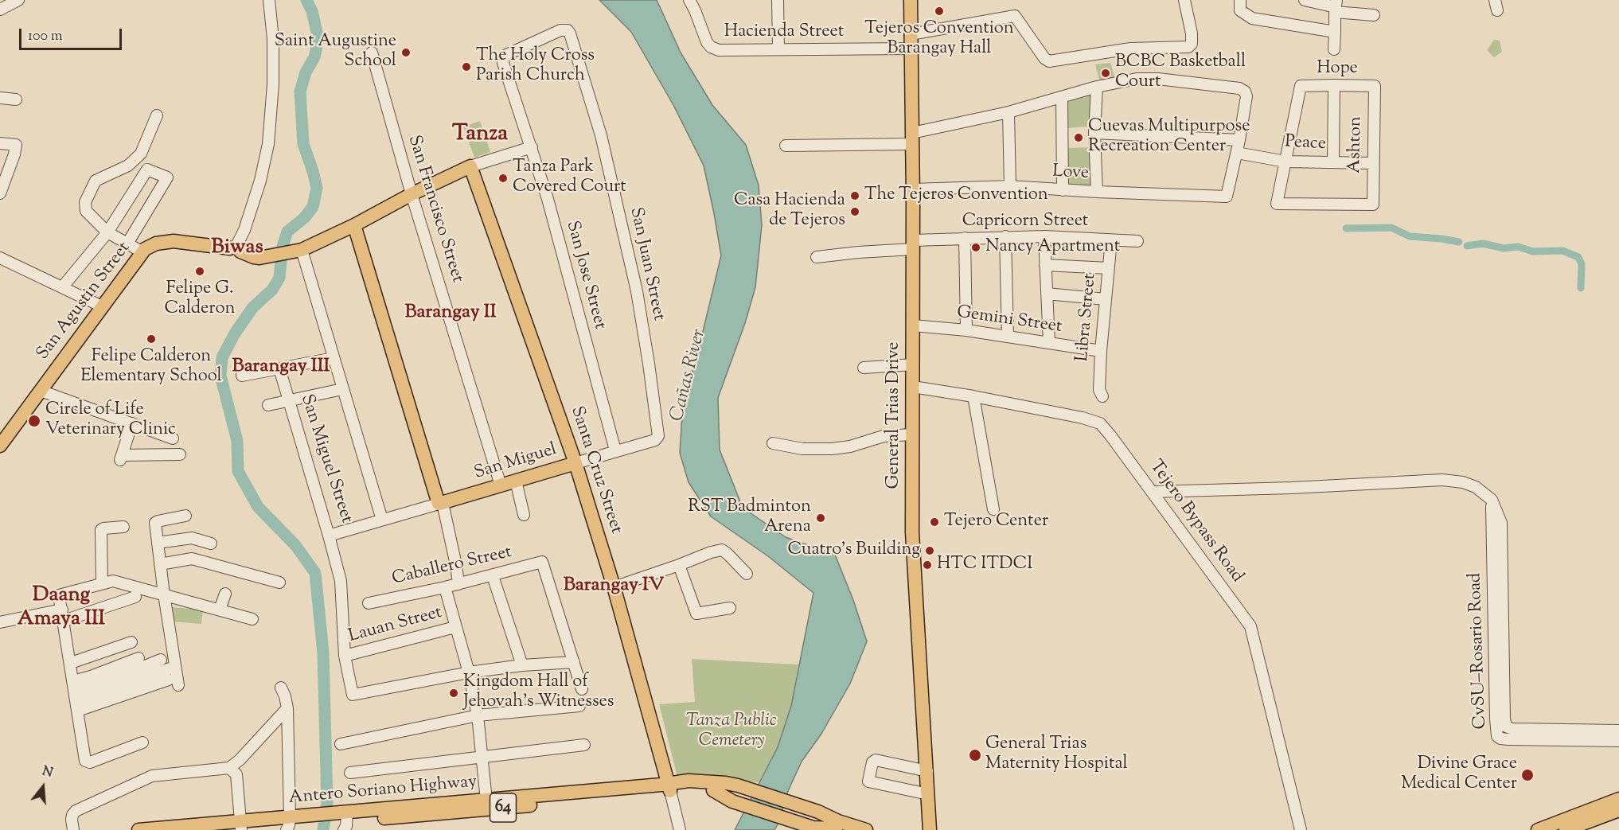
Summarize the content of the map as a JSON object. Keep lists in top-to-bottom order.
{
  "streets": {
    "main road": [
      "San Agustin Street",
      "General Trias Drive",
      "San Miguel",
      "Santa Cruz Street",
      "Antero Soriano Highway",
      "64"
    ],
    "street": [
      "Hacienda Street",
      "Hope",
      "Peace",
      "Ashton",
      "Love",
      "San Francisco Street",
      "Capricorn Street",
      "San Juan Street",
      "San Jose Street",
      "Libra Street",
      "Gemini Street",
      "San Miguel Street",
      "Tejero Bypass Road",
      "Caballero Street",
      "Lauan Street",
      "CvSU–Rosario Road"
    ]
  },
  "crossings": [
    ["Hacienda Street", "General Trias Drive"],
    ["Hope", "Peace"],
    ["Hope", "Ashton"],
    ["Peace", "Ashton"],
    ["Peace", "Love"],
    ["Love", "General Trias Drive"],
    ["San Francisco Street", "San Agustin Street"],
    ["San Francisco Street", "San Miguel"],
    ["Capricorn Street", "Libra Street"],
    ["Capricorn Street", "General Trias Drive"],
    ["San Juan Street", "San Jose Street"],
    ["San Juan Street", "San Miguel"],
    ["San Jose Street", "San Agustin Street"],
    ["San Jose Street", "San Miguel"],
    ["San Agustin Street", "Santa Cruz Street"],
    ["Libra Street", "Gemini Street"],
    ["Gemini Street", "General Trias Drive"],
    ["General Trias Drive", "Tejero Bypass Road"],
    ["San Miguel Street", "San Miguel"],
    ["San Miguel", "Santa Cruz Street"],
    ["Santa Cruz Street", "Antero Soriano Highway"]
  ],
  "districts": [
    "Tanza",
    "Biwas",
    "Barangay II",
    "Barangay III",
    "Barangay IV",
    "Daang Amaya III"
  ],
  "water": ["Cañas River"],
  "parks": ["Tanza Public Cemetery"],
  "places": [
    "Tejeros Convention Barangay Hall",
    "Saint Augustine School",
    "The Holy Cross Parish Church",
    "BCBC Basketball Court",
    "Cuevas Multipurpose Recreation Center",
    "Tanza Park Covered Court",
    "The Tejeros Convention",
    "Casa Hacienda de Tejeros",
    "Nancy Apartment",
    "Felipe G. Calderon",
    "Felipe Calderon Elementary School",
    "Circle of Life Veterinary Clinic",
    "RST Badminton Arena",
    "Tejero Center",
    "Cuatro's Building",
    "HTC ITDCI",
    "Kingdom Hall of Jehovah's Witnesses",
    "General Trias Maternity Hospital",
    "Divine Grace Medical Center"
  ],
  "scale_bar": "100 m",
  "north": "top"
}
